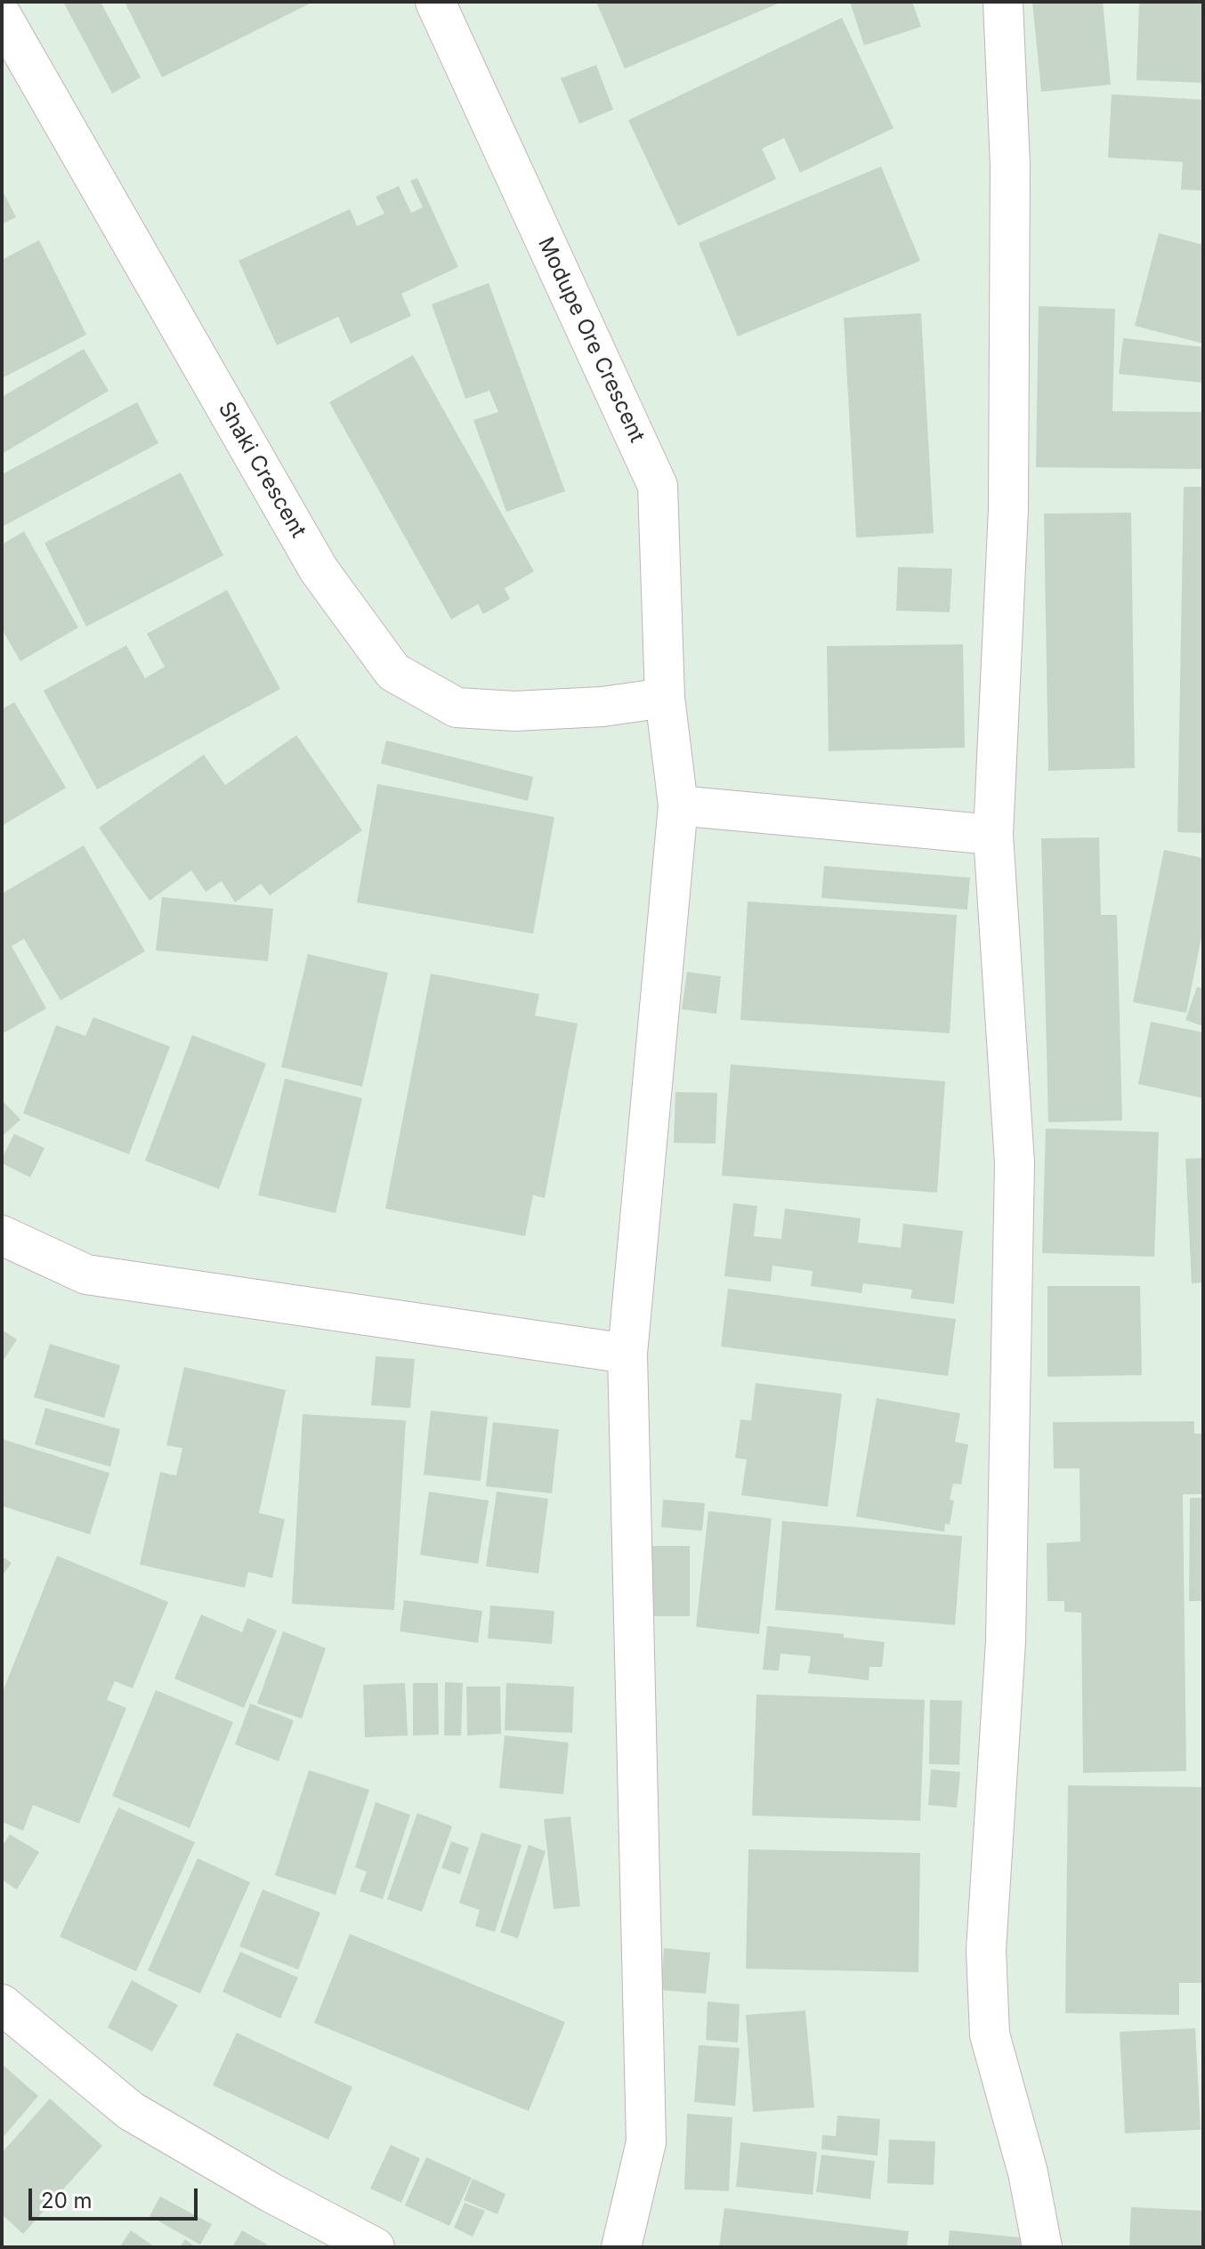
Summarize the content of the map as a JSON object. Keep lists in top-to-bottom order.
{
  "streets": {
    "street": ["Modupe Ore Crescent", "Shaki Crescent"]
  },
  "crossings": [
    ["Modupe Ore Crescent", "Shaki Crescent"]
  ],
  "scale_bar": "20 m"
}
